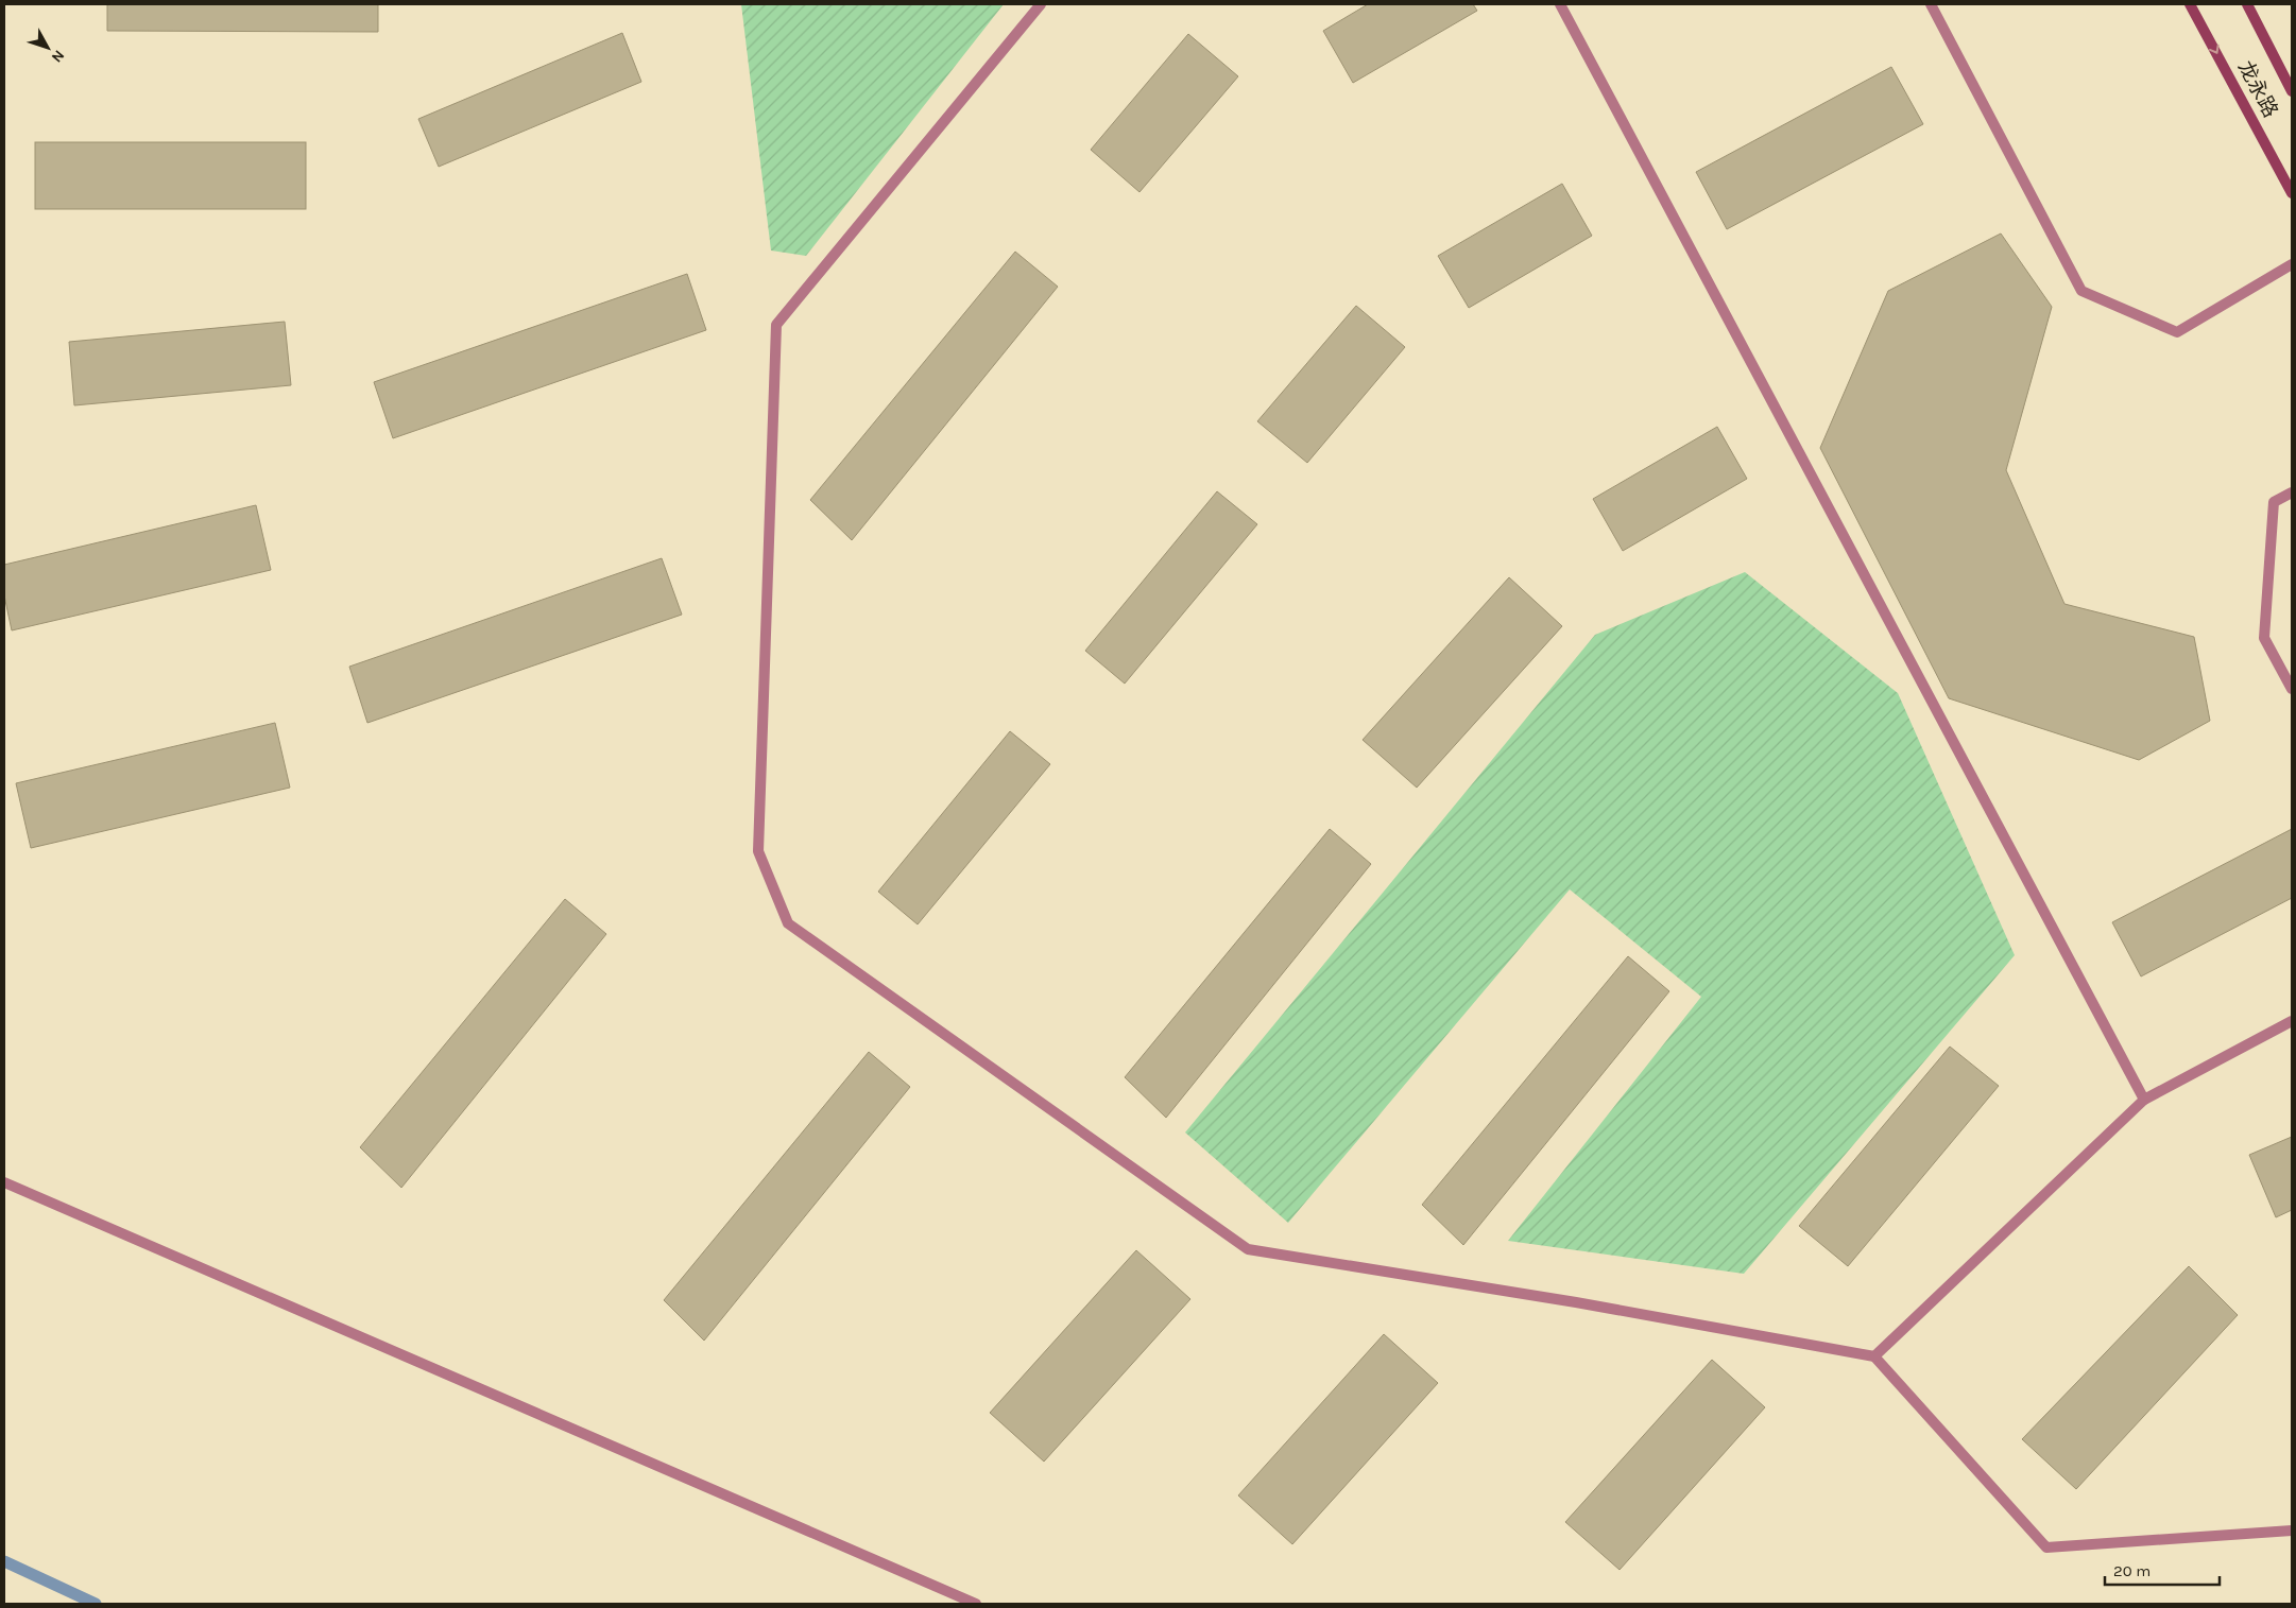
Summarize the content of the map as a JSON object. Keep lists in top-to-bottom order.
{
  "streets": {
    "main road": ["龙永路"]
  },
  "scale_bar": "20 m",
  "north": "bottom right"
}
